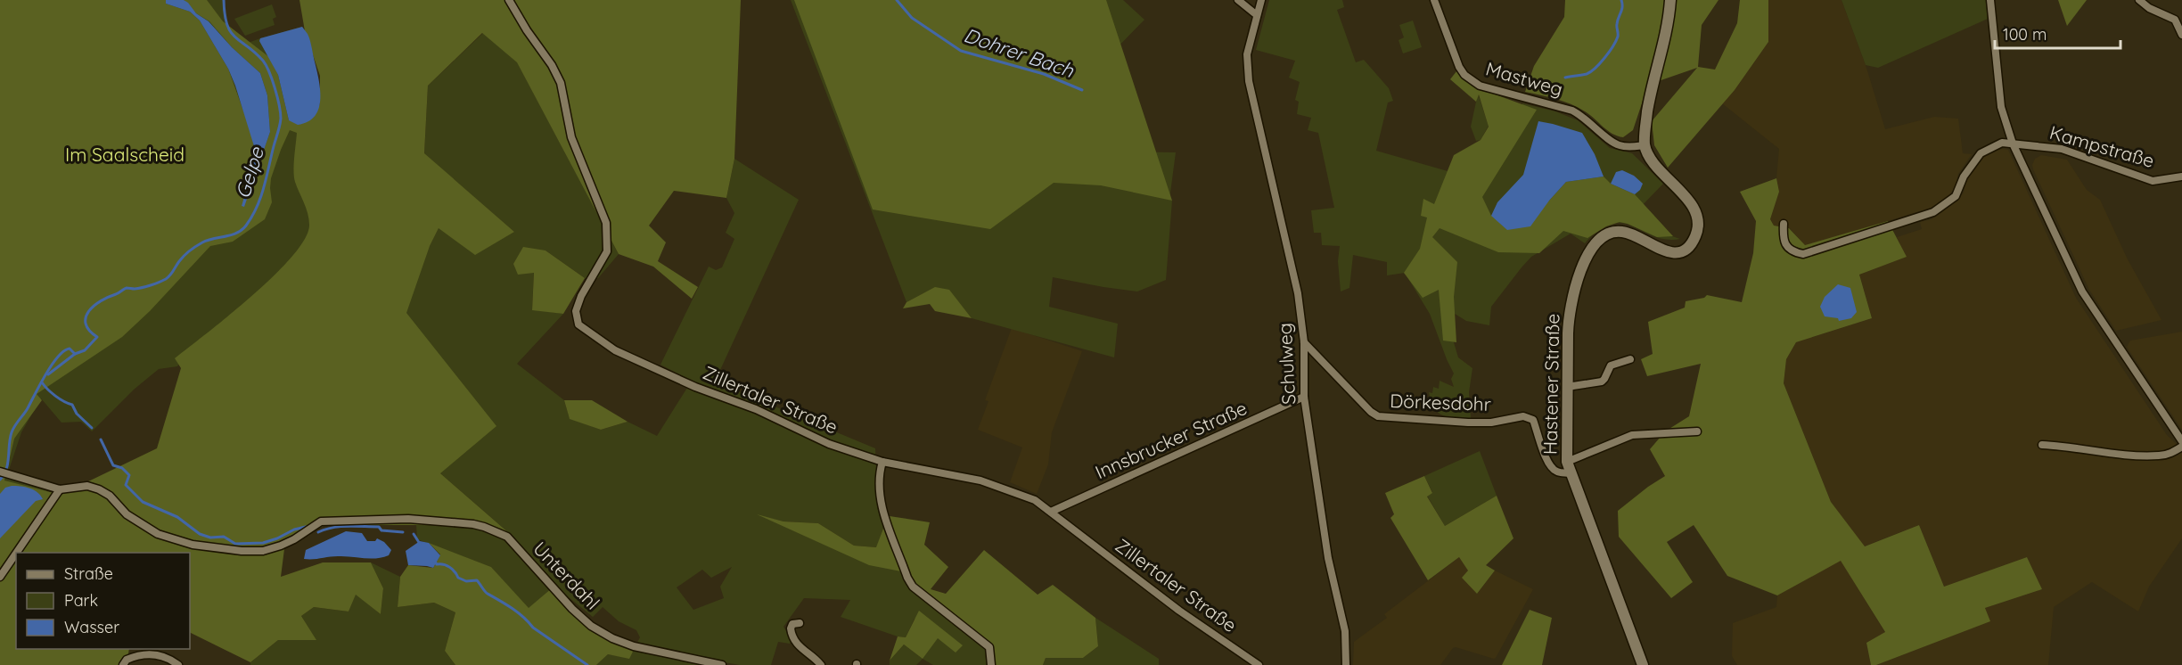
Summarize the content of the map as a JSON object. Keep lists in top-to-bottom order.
{
  "streets": {
    "main road": ["Hastener Straße"],
    "street": [
      "Mastweg",
      "Kampstraße",
      "Schulweg",
      "Zillertaler Straße",
      "Dörkesdohr",
      "Innsbrucker Straße",
      "Unterdahl"
    ]
  },
  "crossings": [
    ["Mastweg", "Hastener Straße"],
    ["Schulweg", "Dörkesdohr"],
    ["Schulweg", "Innsbrucker Straße"],
    ["Hastener Straße", "Dörkesdohr"],
    ["Zillertaler Straße", "Innsbrucker Straße"]
  ],
  "water": ["Dohrer Bach", "Gelpe"],
  "parks": ["Im Saalscheid"],
  "legend": ["Straße", "Park", "Wasser"],
  "scale_bar": "100 m"
}
